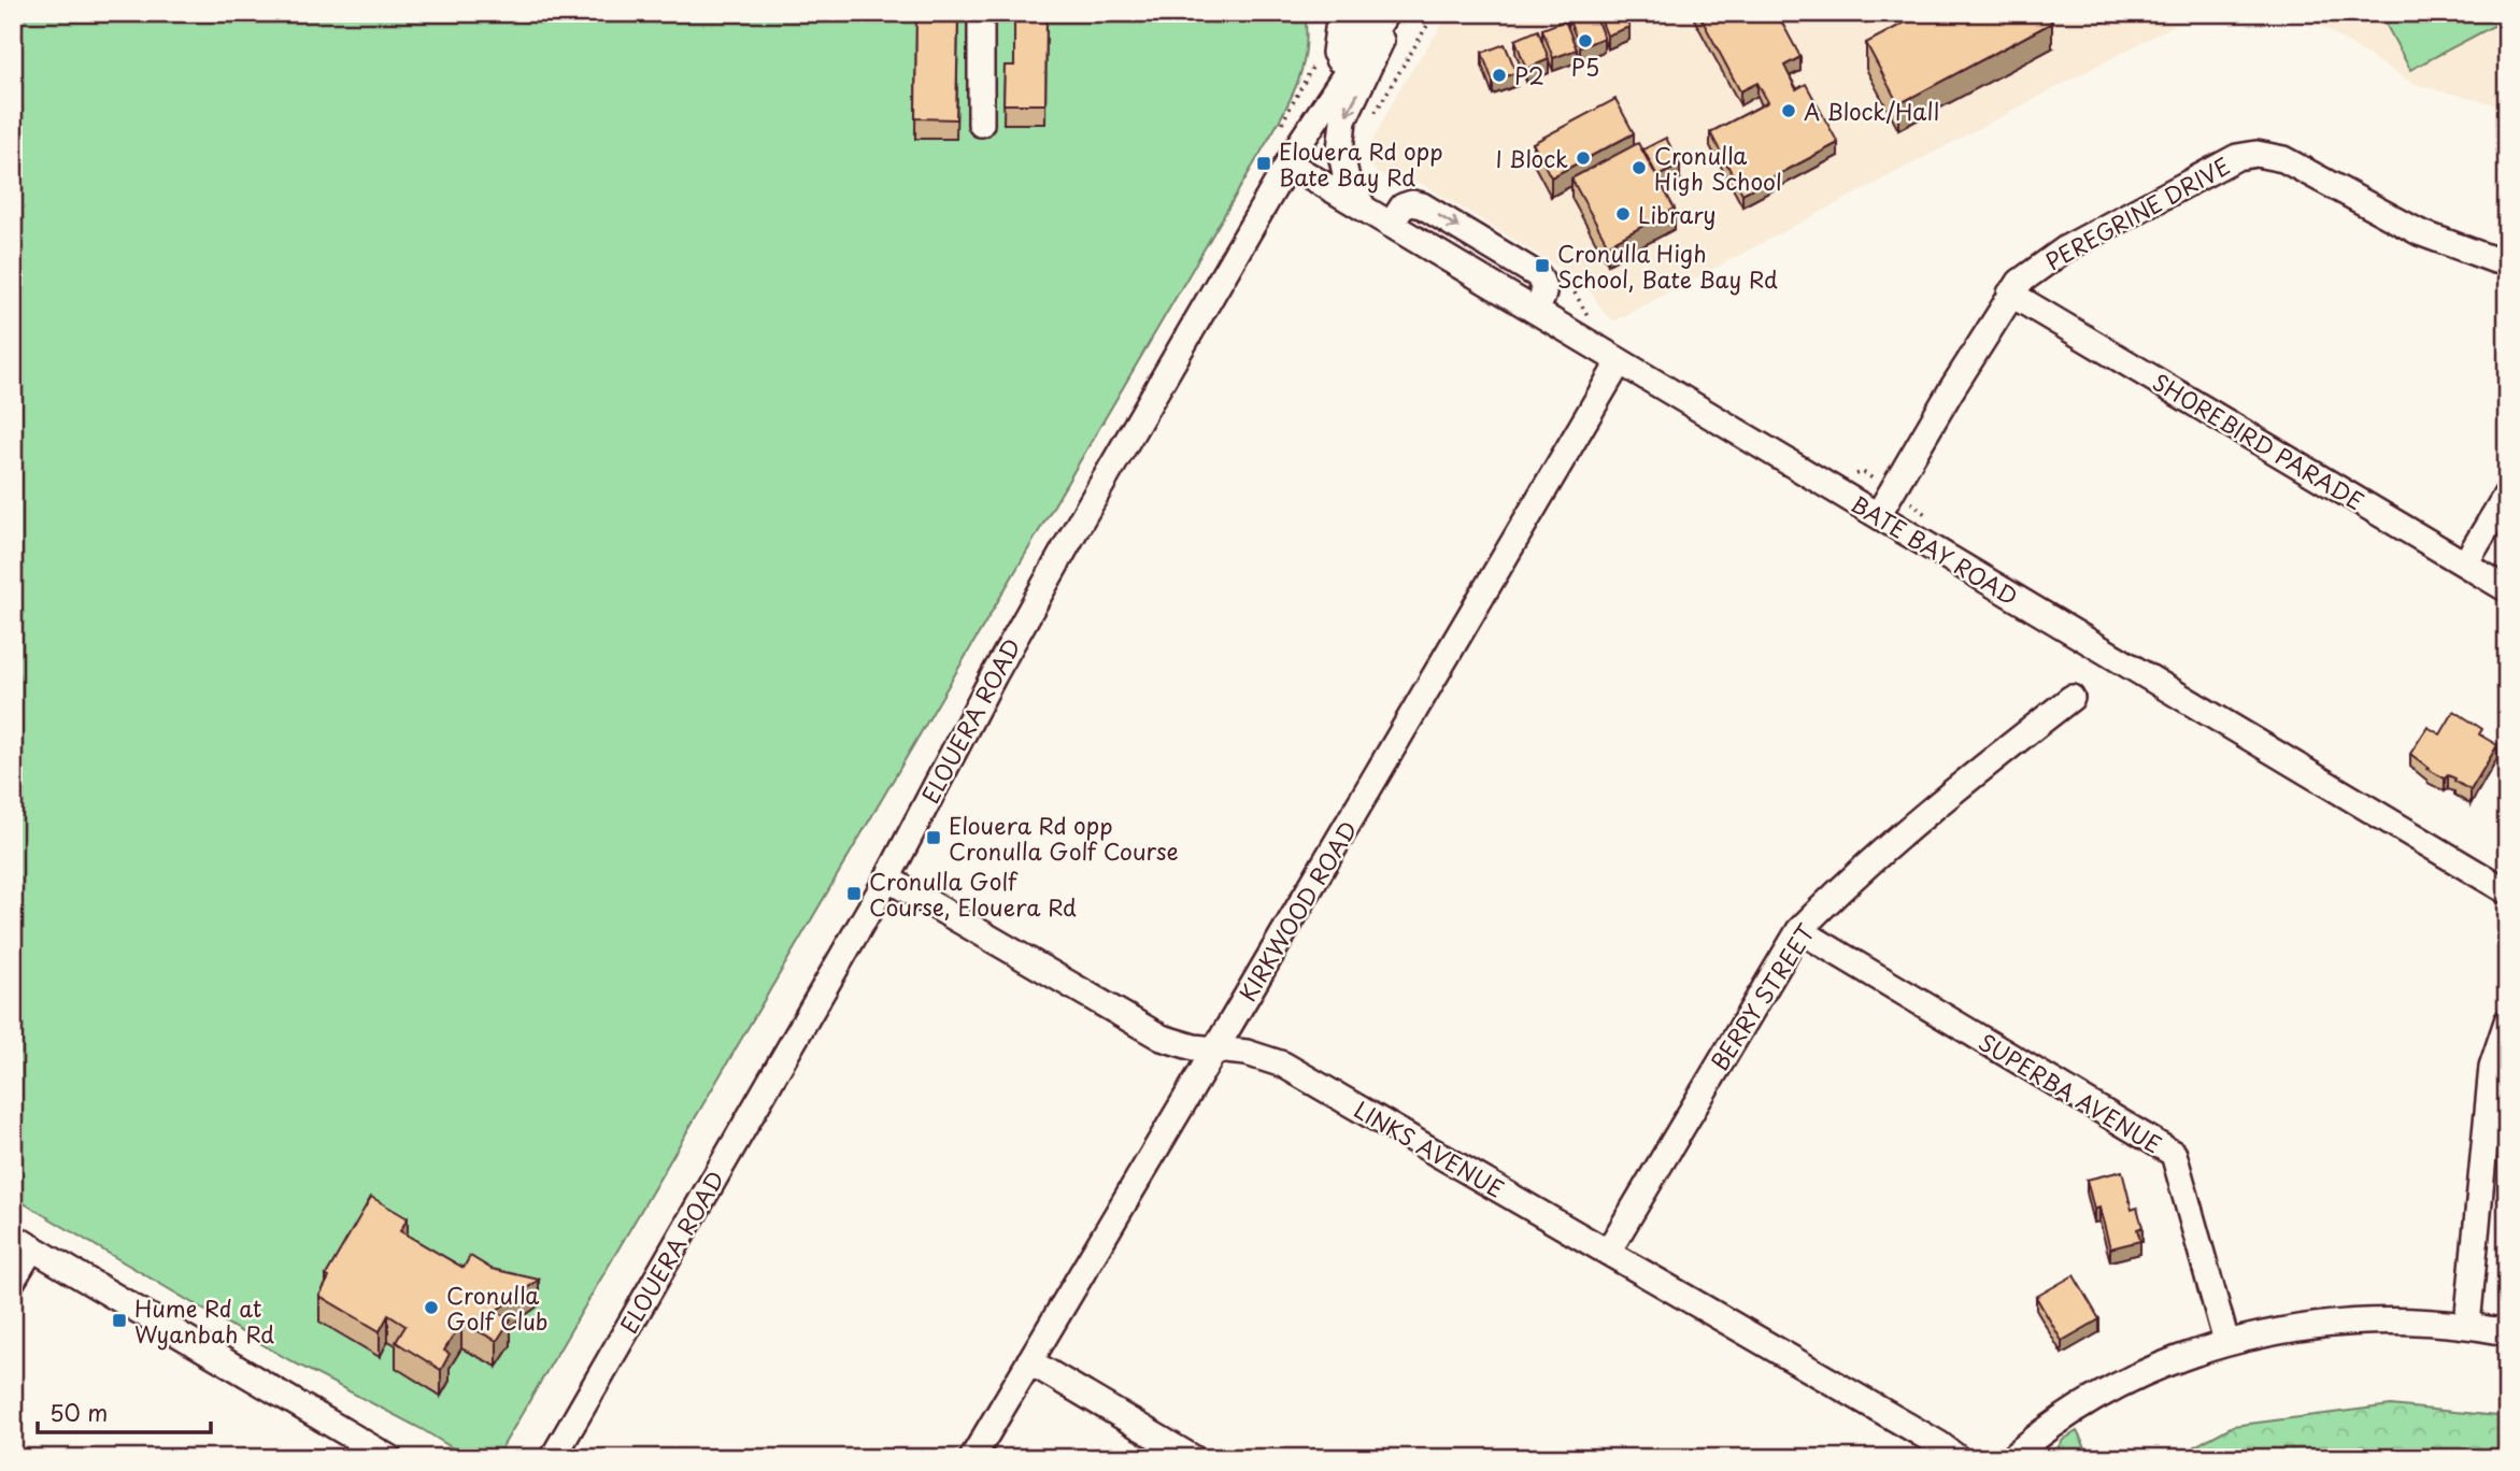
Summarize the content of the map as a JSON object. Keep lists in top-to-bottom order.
{
  "streets": {
    "street": [
      "PEREGRINE DRIVE",
      "SHOREBIRD PARADE",
      "BATE BAY ROAD",
      "ELOUERA ROAD",
      "KIRKWOOD ROAD",
      "BERRY STREET",
      "SUPERBA AVENUE",
      "LINKS AVENUE"
    ]
  },
  "crossings": [
    ["PEREGRINE DRIVE", "SHOREBIRD PARADE"],
    ["PEREGRINE DRIVE", "BATE BAY ROAD"],
    ["BATE BAY ROAD", "ELOUERA ROAD"],
    ["BATE BAY ROAD", "KIRKWOOD ROAD"],
    ["ELOUERA ROAD", "LINKS AVENUE"],
    ["KIRKWOOD ROAD", "LINKS AVENUE"],
    ["BERRY STREET", "SUPERBA AVENUE"],
    ["BERRY STREET", "LINKS AVENUE"]
  ],
  "places": {
    "other": [
      "P5",
      "P2",
      "A Block/Hall",
      "I Block",
      "Cronulla High School",
      "Library",
      "Cronulla Golf Club"
    ],
    "transit": [
      "Elouera Rd opp Bate Bay Rd",
      "Cronulla High School, Bate Bay Rd",
      "Elouera Rd opp Cronulla Golf Course",
      "Cronulla Golf Course, Elouera Rd",
      "Hume Rd at Wyanbah Rd"
    ]
  },
  "scale_bar": "50 m"
}
